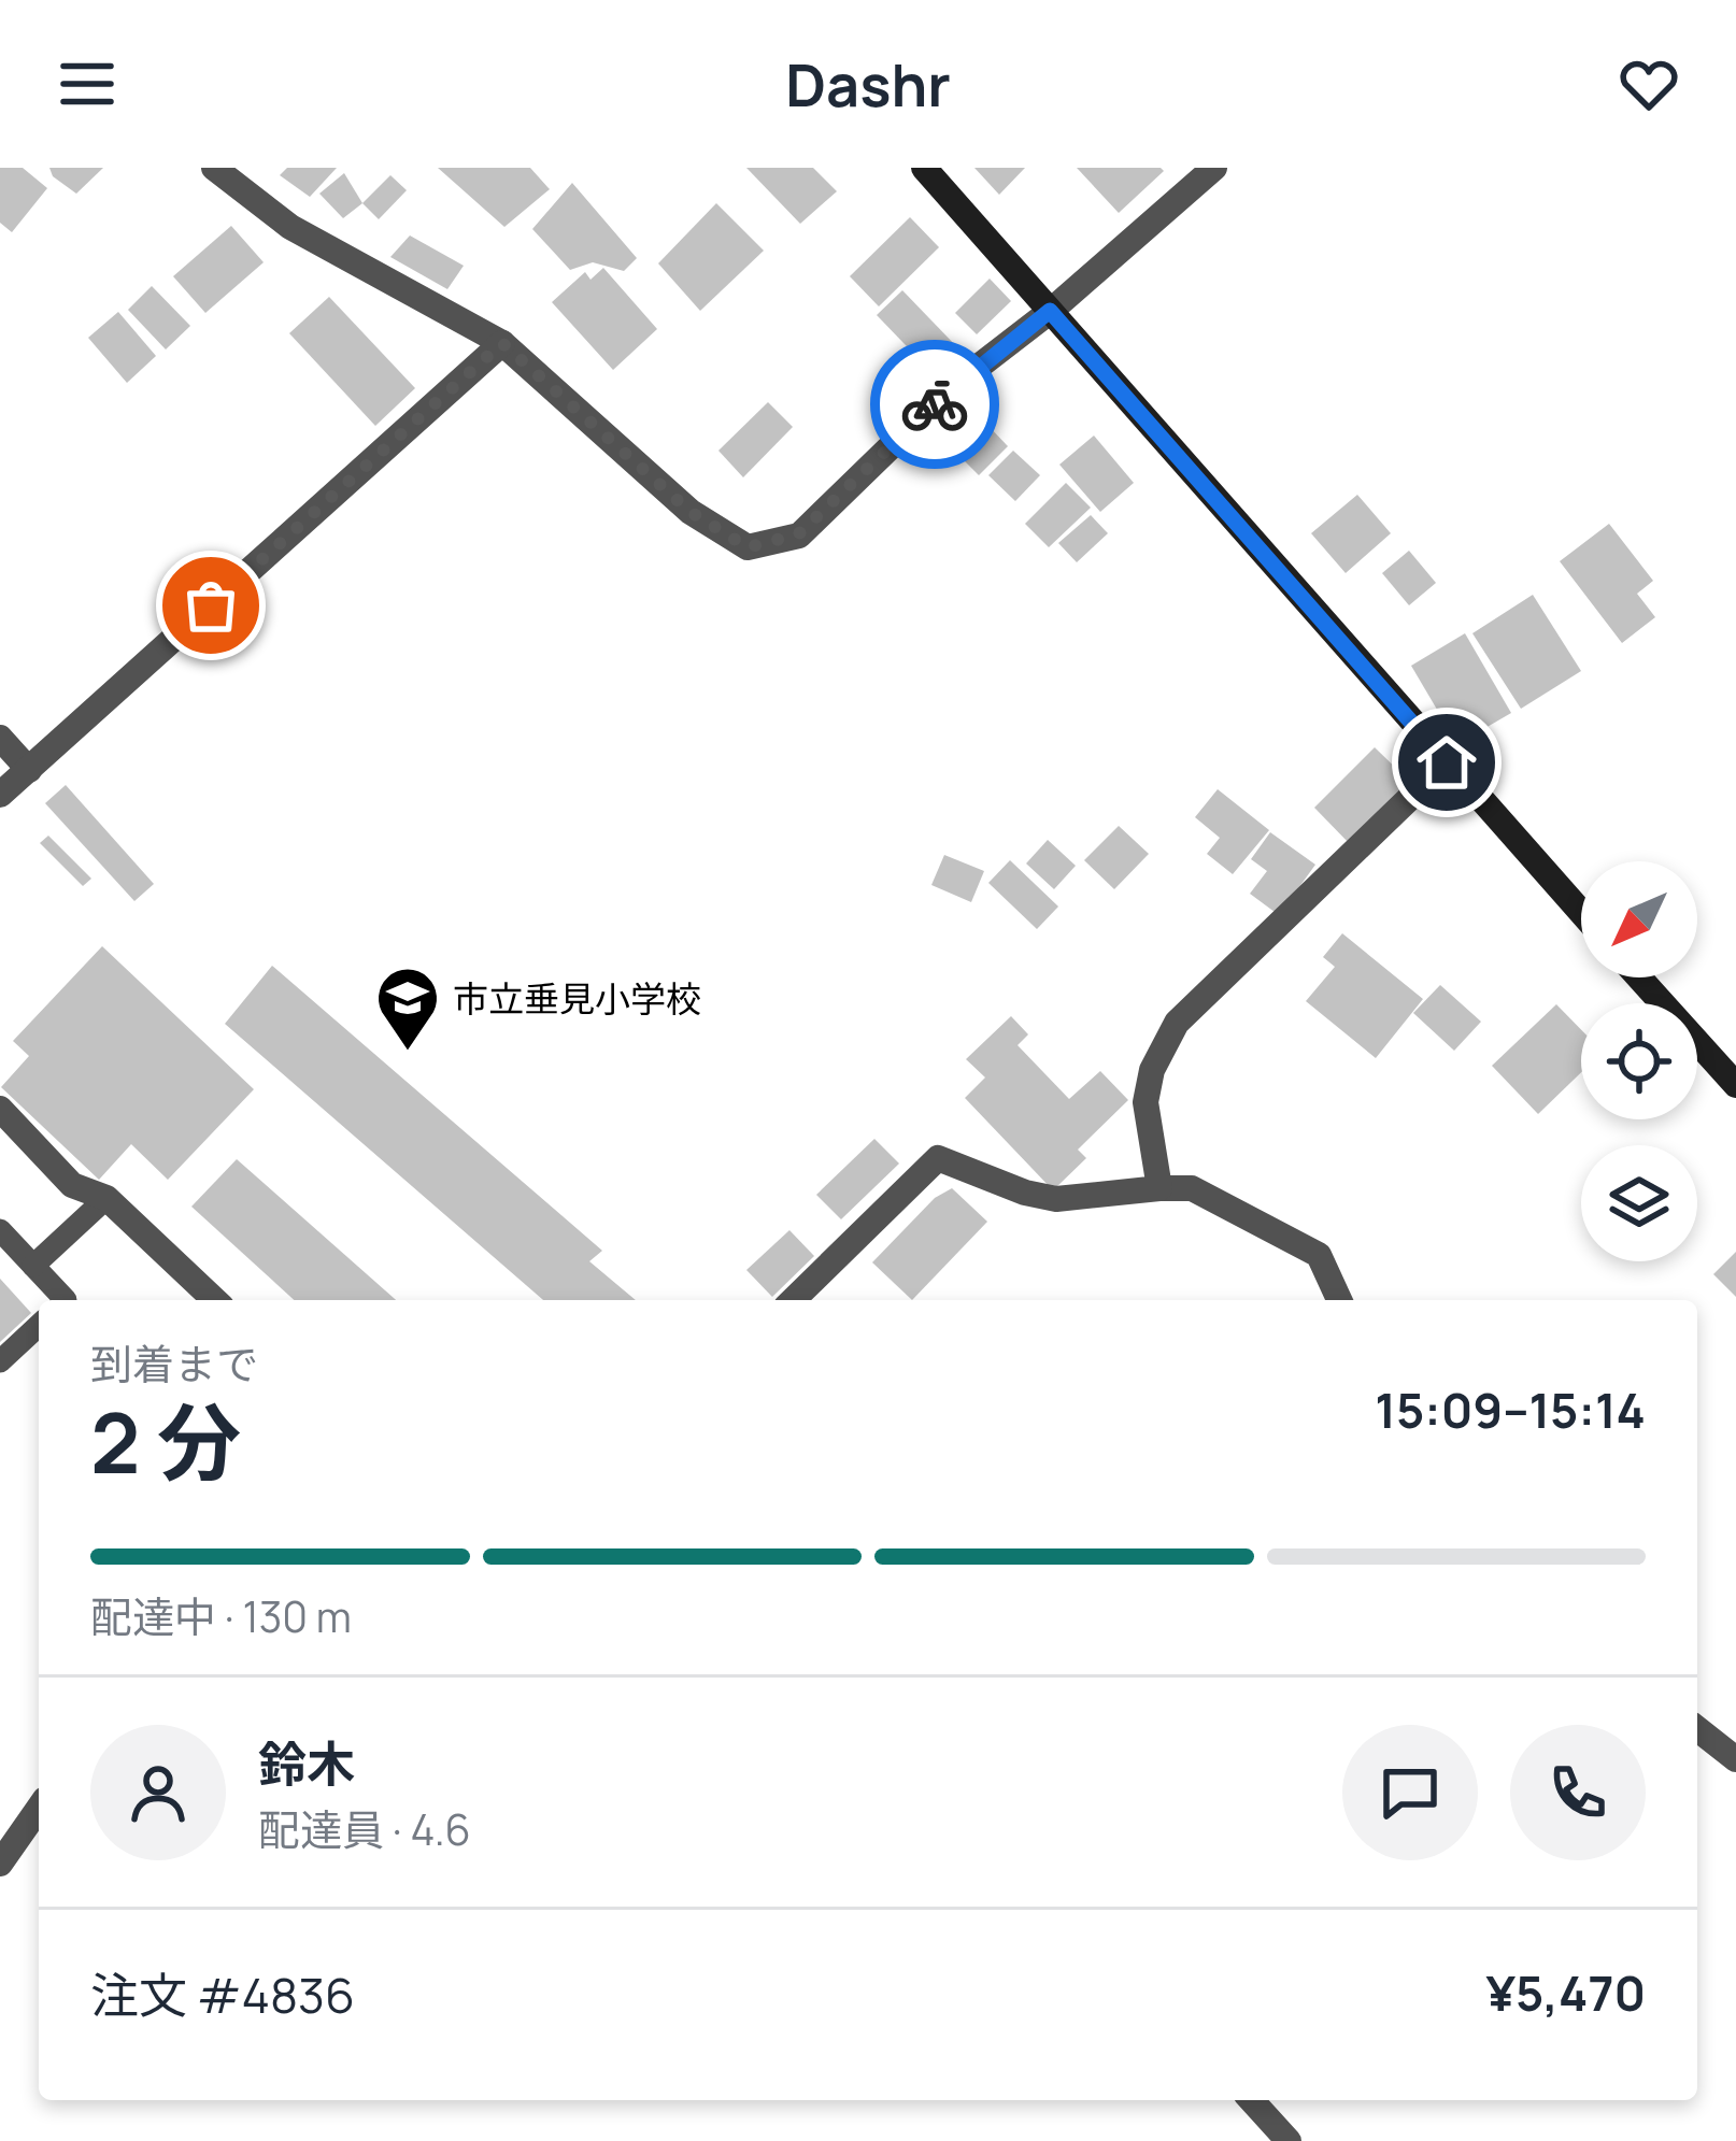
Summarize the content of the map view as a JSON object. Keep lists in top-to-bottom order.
{
  "places": {
    "school or university": ["市立垂見小学校"]
  },
  "north": "bottom left",
  "page": {
    "header": "Dashr",
    "heading": ["2 分", "到着まで", "15:09–15:14"],
    "panel": [
      "鈴木",
      "配達員 · 4.6",
      "注文 #4836",
      "¥5,470"
    ],
    "bar": "配達中 · 130 m"
  }
}
